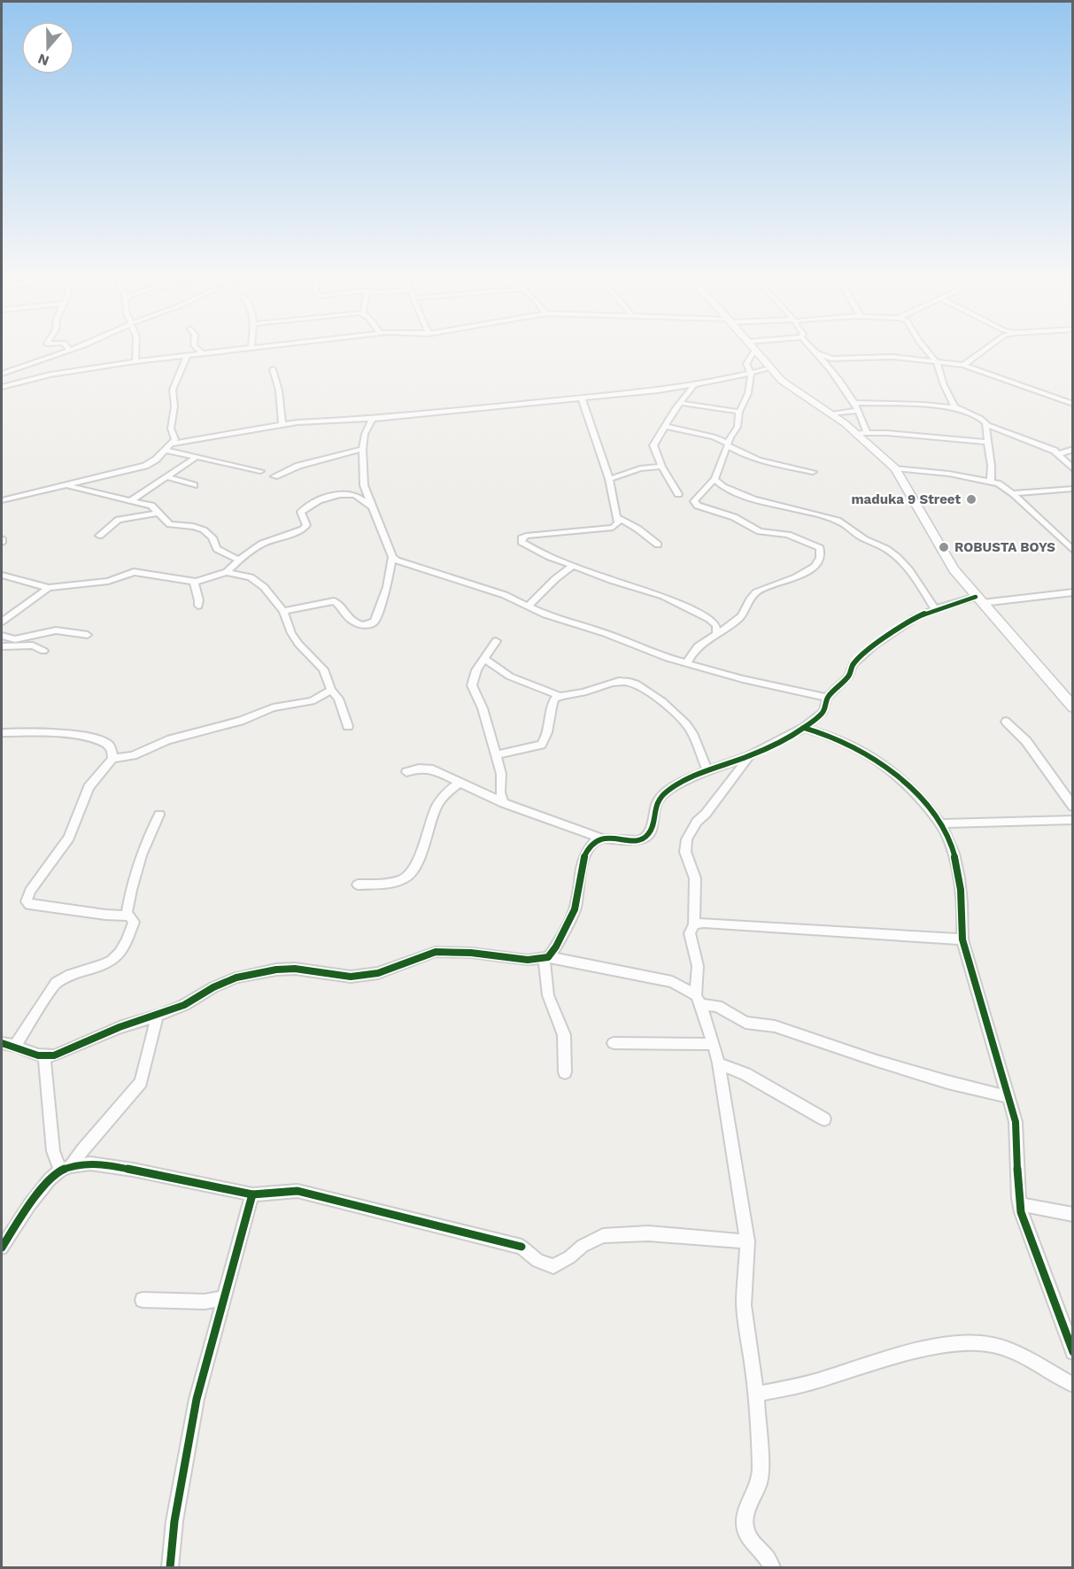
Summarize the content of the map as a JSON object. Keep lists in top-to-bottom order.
{
  "places": ["maduka 9 Street", "ROBUSTA BOYS"],
  "north": "bottom"
}
